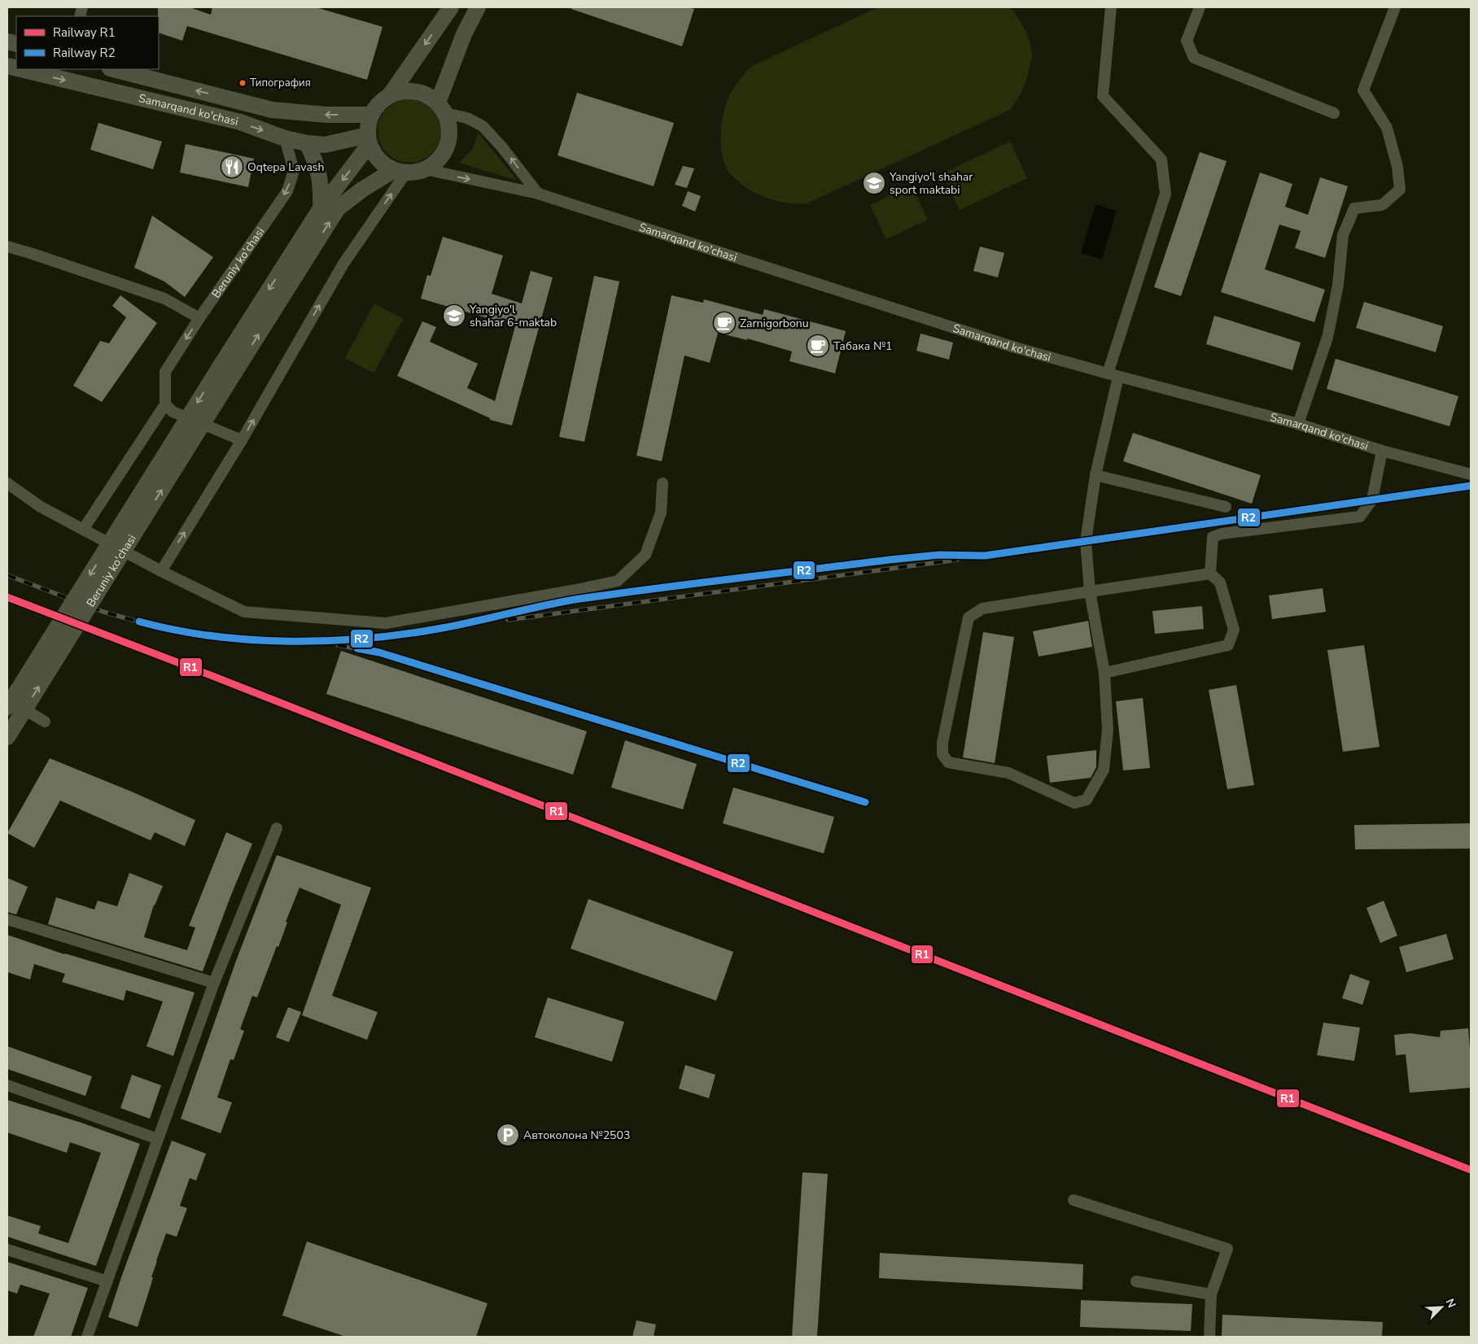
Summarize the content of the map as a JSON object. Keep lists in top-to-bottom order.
{
  "streets": {
    "main road": ["Samarqand ko'chasi", "Beruniy ko'chasi"]
  },
  "crossings": [
    ["Samarqand ko'chasi", "Beruniy ko'chasi"]
  ],
  "places": {
    "other": ["Типография"],
    "restaurant": ["Oqtepa Lavash"],
    "school or university": ["Yangiyo'l shahar sport maktabi", "Yangiyo'l shahar 6-maktab"],
    "cafe": ["Zarnigorbonu", "Табака №1"],
    "parking": ["Автоколона №2503"]
  },
  "lines": ["rail line R2", "rail line R1"],
  "legend": ["Railway R1", "Railway R2"],
  "north": "top right"
}
